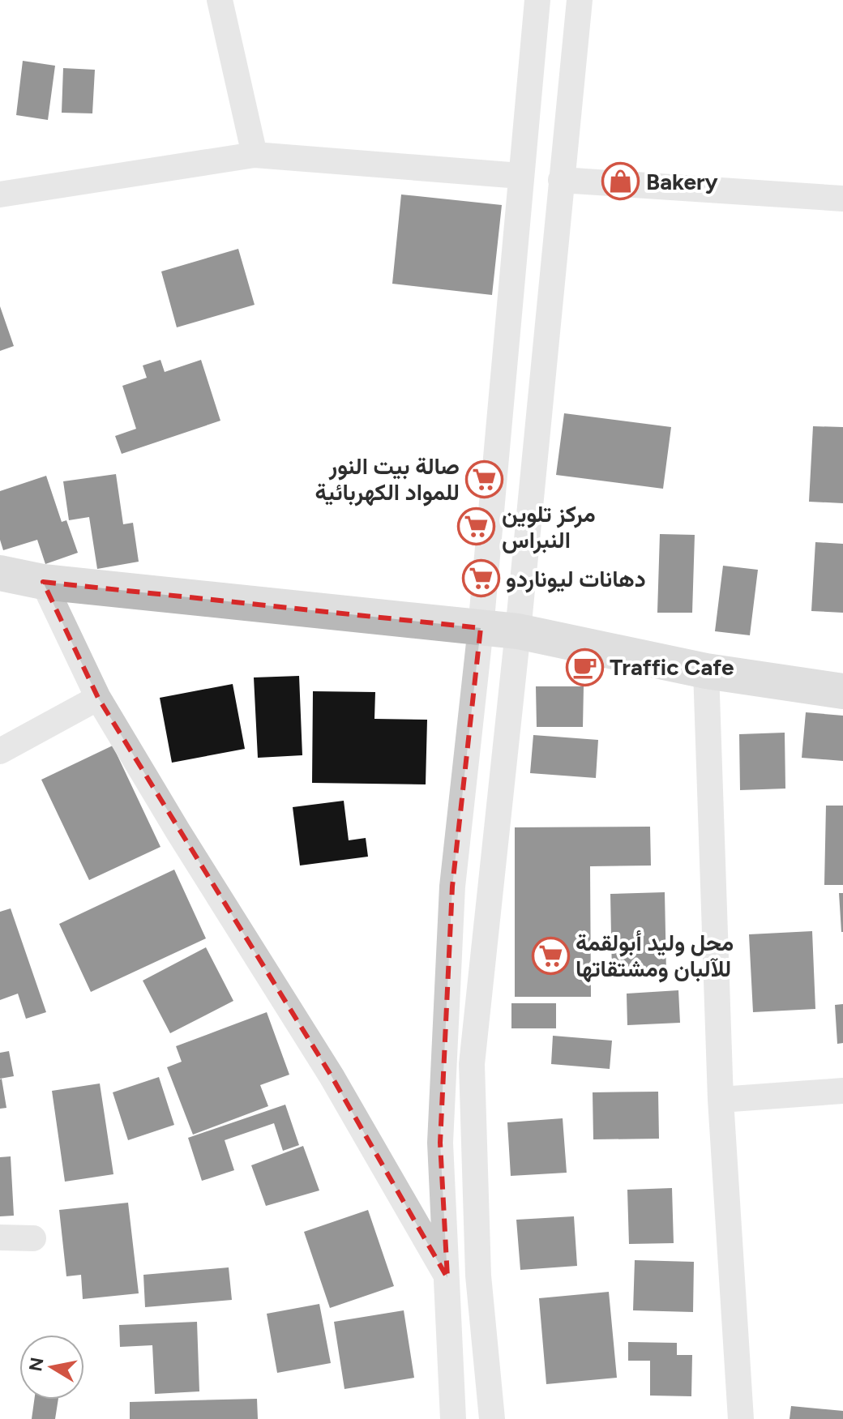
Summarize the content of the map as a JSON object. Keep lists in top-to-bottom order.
{
  "places": {
    "shop": ["Bakery"],
    "supermarket": [
      "صالة بيت النور للمواد الكهربائية",
      "مركز تلوين النبراس",
      "دهانات ليوناردو",
      "محل وليد أبولقمة للآلبان ومشتقاتها"
    ],
    "cafe": ["Traffic Cafe"]
  },
  "north": "left"
}
